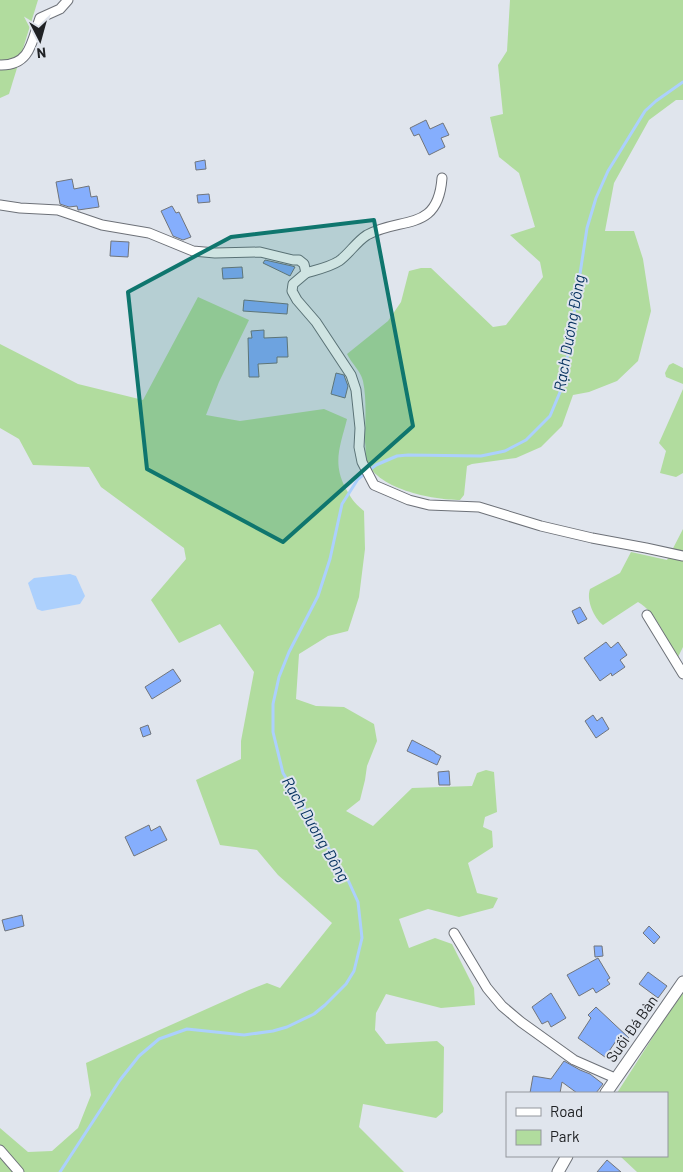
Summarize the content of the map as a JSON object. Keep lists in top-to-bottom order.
{
  "streets": {
    "street": ["Suối Đá Bàn"]
  },
  "water": ["Rạch Dương Đông"],
  "legend": ["Road", "Park"],
  "north": "bottom"
}
